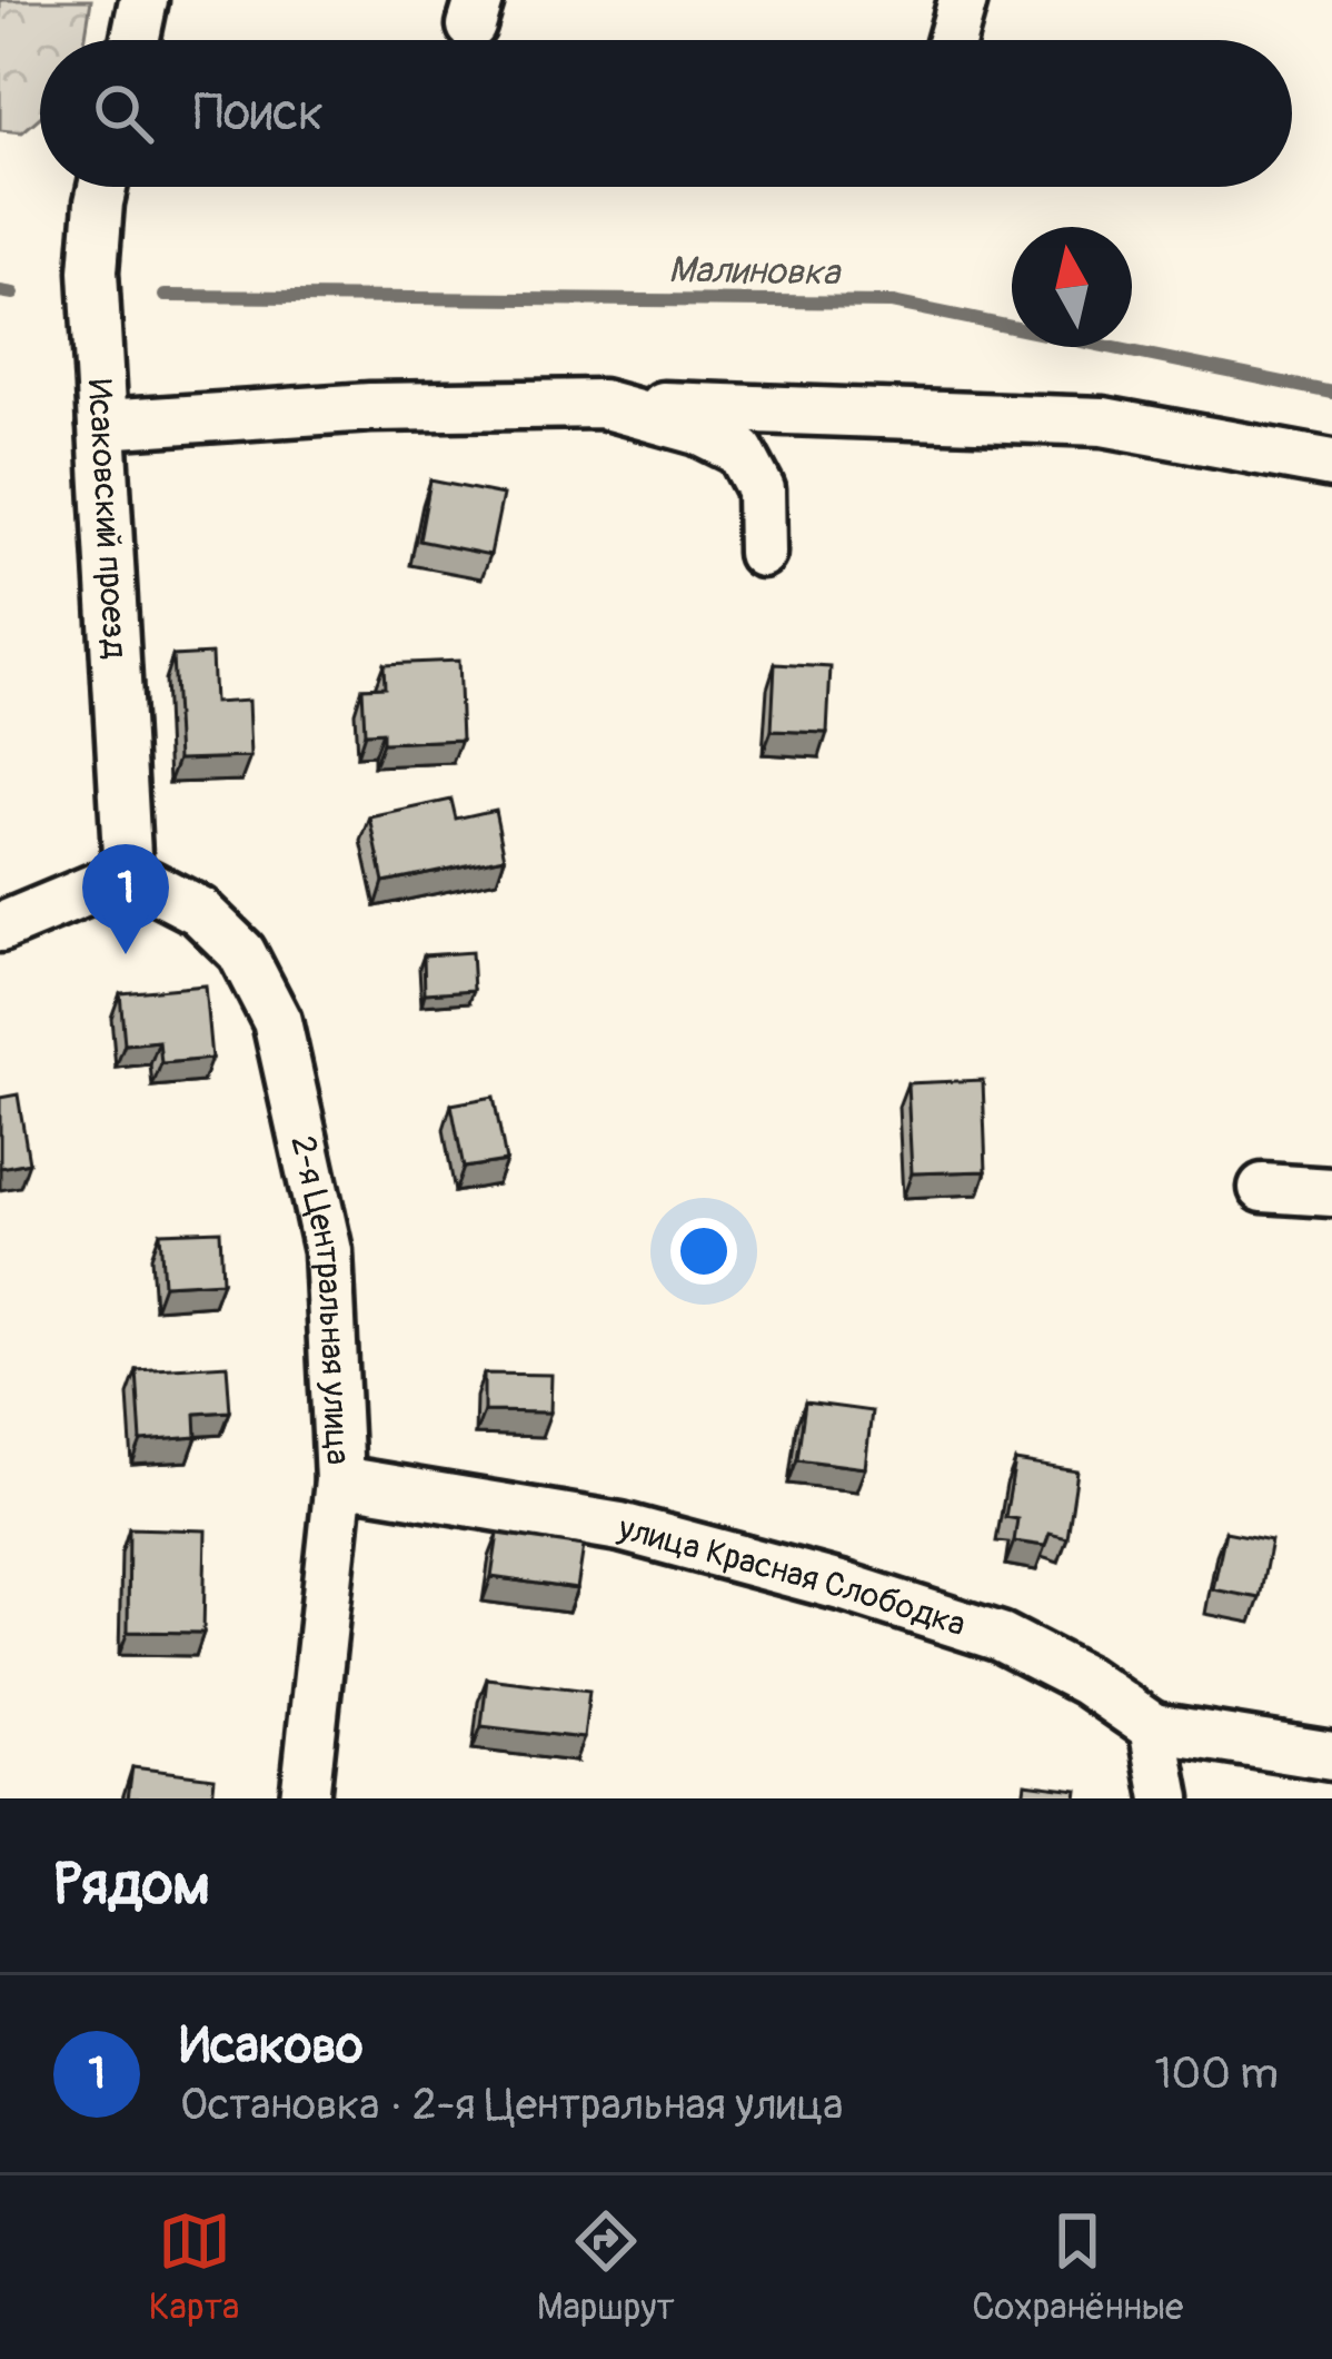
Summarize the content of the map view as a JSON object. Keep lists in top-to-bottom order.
{
  "streets": {
    "street": ["Исаковский проезд", "2-я Центральная улица", "улица Красная Слободка"]
  },
  "crossings": [
    ["Исаковский проезд", "2-я Центральная улица"],
    ["2-я Центральная улица", "улица Красная Слободка"]
  ],
  "water": ["Малиновка"],
  "north": "top",
  "page": {
    "search": "Поиск",
    "pins": "1",
    "heading": "Рядом",
    "list": [
      {
        "mark": "1",
        "name": "Исаково",
        "note": "Остановка · 2-я Центральная улица",
        "value": "100 m"
      }
    ],
    "nav": ["Карта", "Маршрут", "Сохранённые"]
  }
}
